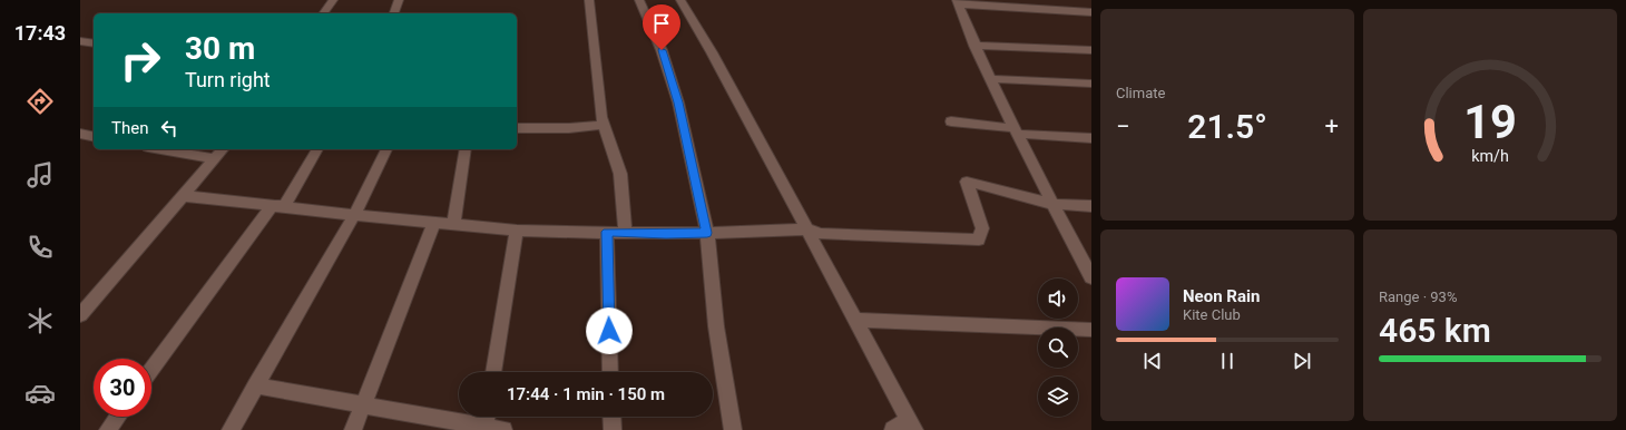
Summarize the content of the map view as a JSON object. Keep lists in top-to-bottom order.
{
  "page": {
    "tabs": "17:43",
    "tile": [
      "Climate",
      ["Range · 93%", "465 km"]
    ],
    "turn": ["30 m", "Turn right"],
    "then": "Then",
    "heat": ["−", "21.5°", "+"],
    "song": ["Neon Rain", "Kite Club"],
    "limit": "30",
    "trip": "17:44 · 1 min · 150 m",
    "gauge": ["19", "km/h"]
  }
}
